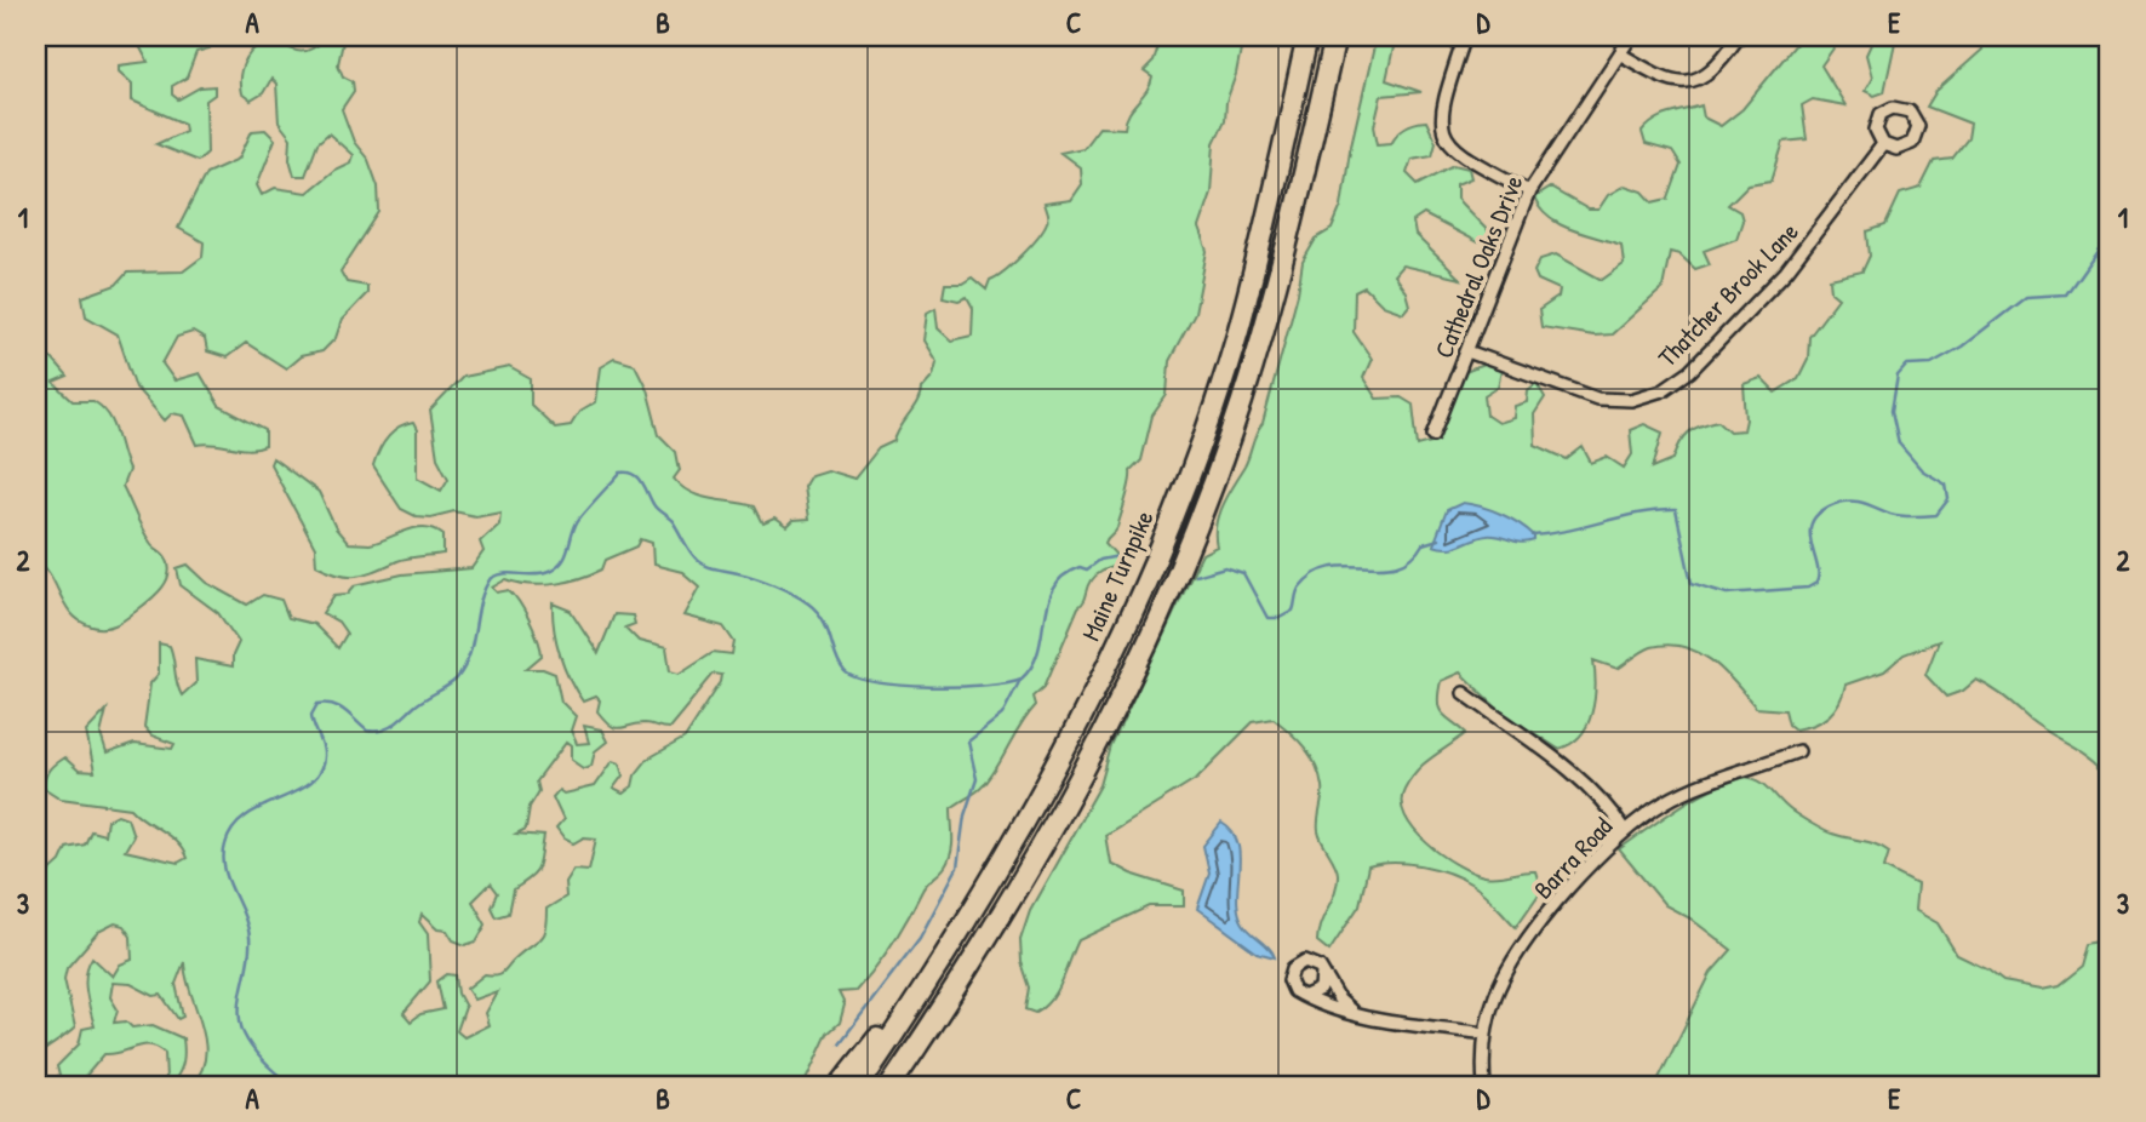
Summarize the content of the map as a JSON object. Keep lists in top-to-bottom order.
{
  "streets": {
    "highway": ["Maine Turnpike"],
    "street": ["Cathedral Oaks Drive", "Thatcher Brook Lane", "Barra Road"]
  },
  "crossings": [
    ["Cathedral Oaks Drive", "Thatcher Brook Lane"]
  ],
  "grid": {
    "columns": [
      "A",
      "B",
      "C",
      "D",
      "E"
    ],
    "rows": ["1", "2", "3"]
  }
}
